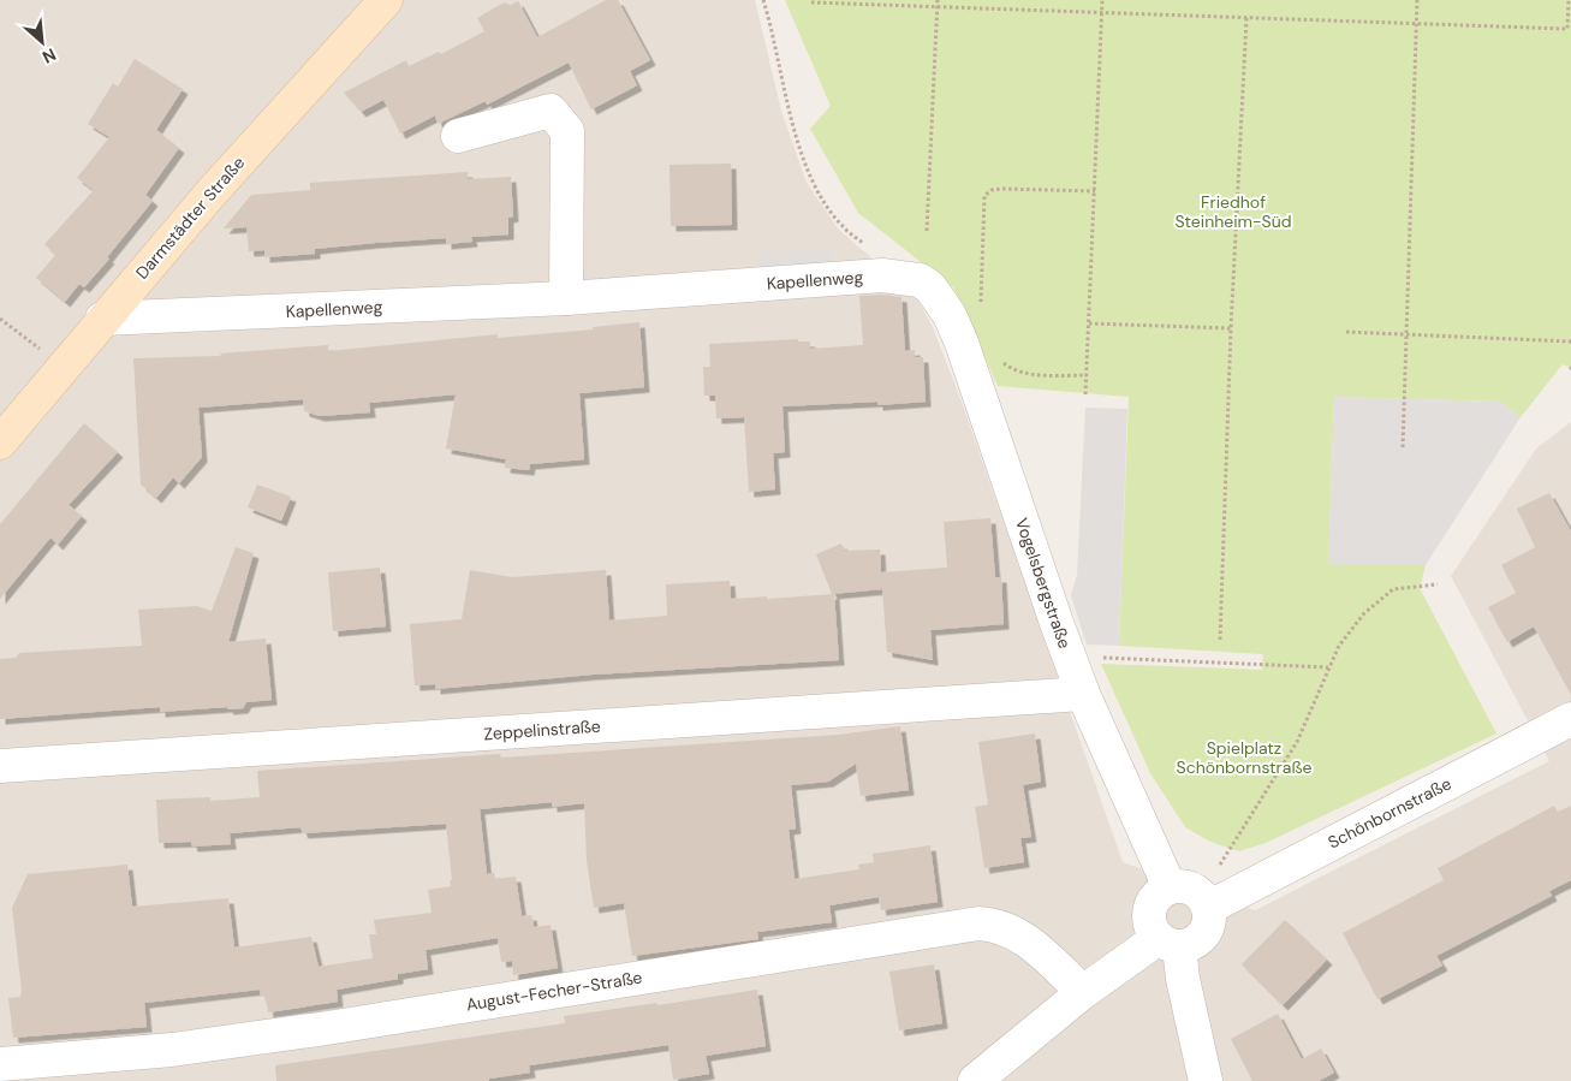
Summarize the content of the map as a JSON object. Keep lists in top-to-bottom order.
{
  "streets": {
    "street": [
      "Darmstädter Straße",
      "Kapellenweg",
      "Vogelsbergstraße",
      "Zeppelinstraße",
      "Schönbornstraße",
      "August-Fecher-Straße"
    ]
  },
  "crossings": [
    ["Darmstädter Straße", "Kapellenweg"],
    ["Kapellenweg", "Vogelsbergstraße"],
    ["Vogelsbergstraße", "Zeppelinstraße"],
    ["Vogelsbergstraße", "Schönbornstraße"]
  ],
  "parks": ["Friedhof Steinheim-Süd", "Spielplatz Schönbornstraße"],
  "north": "bottom right"
}
